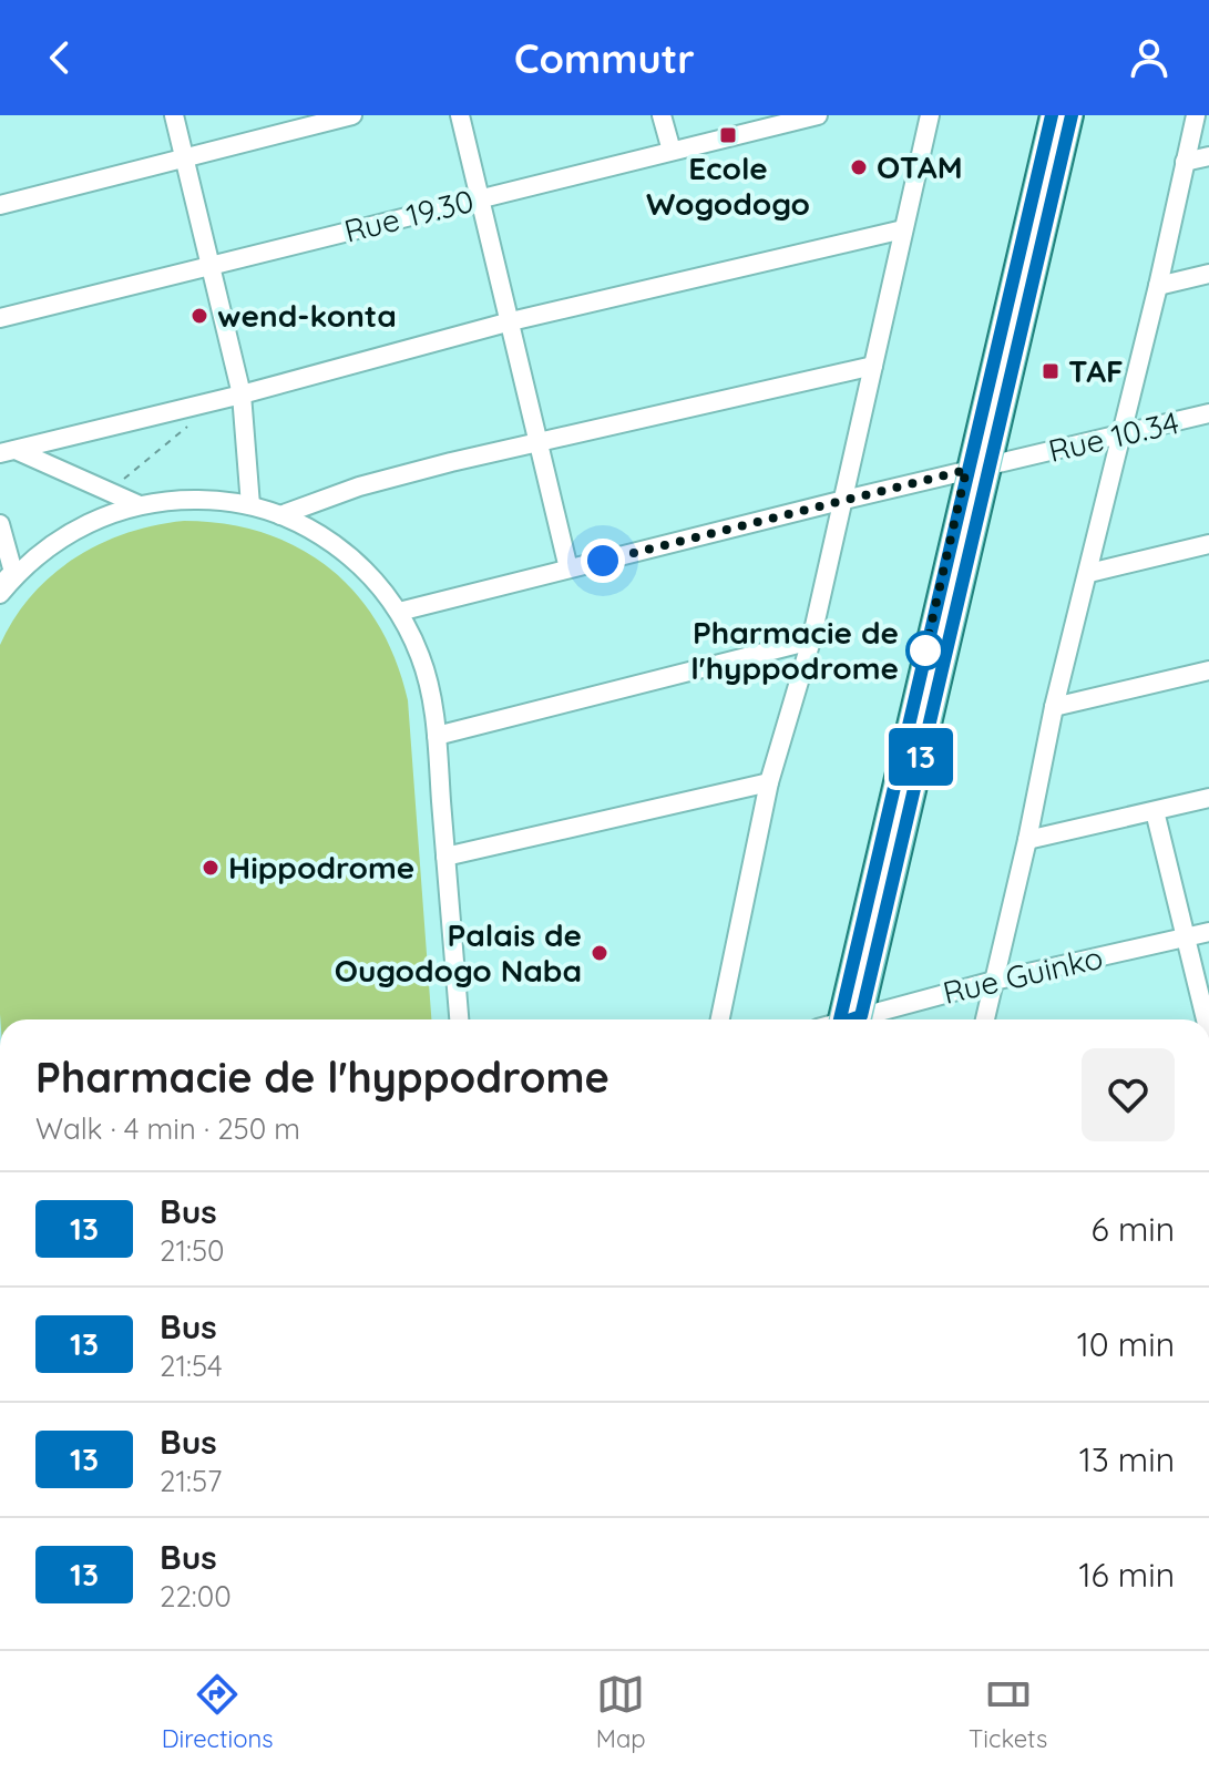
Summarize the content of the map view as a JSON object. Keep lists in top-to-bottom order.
{
  "streets": {
    "street": ["Rue 19.30", "Rue 10.34", "Rue Guinko"]
  },
  "places": {
    "transit": ["Ecole Wogodogo", "TAF"],
    "other": [
      "OTAM",
      "wend-konta",
      "Pharmacie de l'hyppodrome",
      "Hippodrome",
      "Palais de Ougodogo Naba"
    ]
  },
  "lines": ["bus line 13"],
  "page": {
    "header": "Commutr",
    "on_map": "13",
    "heading": ["Pharmacie de l'hyppodrome", "Walk · 4 min · 250 m"],
    "list": [
      {
        "mark": "13",
        "name": "Bus",
        "note": "21:50",
        "value": "6 min"
      },
      {
        "mark": "13",
        "name": "Bus",
        "note": "21:54",
        "value": "10 min"
      },
      {
        "mark": "13",
        "name": "Bus",
        "note": "21:57",
        "value": "13 min"
      },
      {
        "mark": "13",
        "name": "Bus",
        "note": "22:00",
        "value": "16 min"
      }
    ],
    "tabs": ["Directions", "Map", "Tickets"]
  }
}
